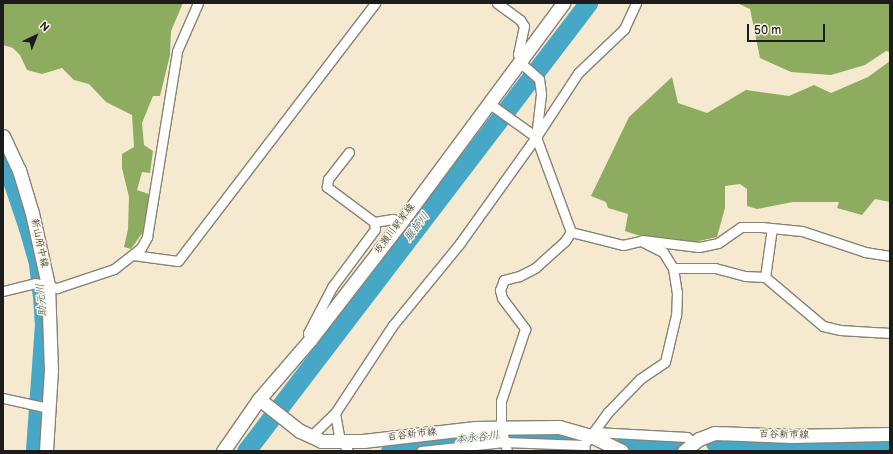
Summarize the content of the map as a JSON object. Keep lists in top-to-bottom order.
{
  "streets": {
    "main road": ["坂瀬川駅家線", "新山府中線", "百谷新市線"]
  },
  "crossings": [
    ["坂瀬川駅家線", "百谷新市線"]
  ],
  "water": ["服部川", "助元川", "本永谷川"],
  "scale_bar": "50 m",
  "north": "top right"
}
